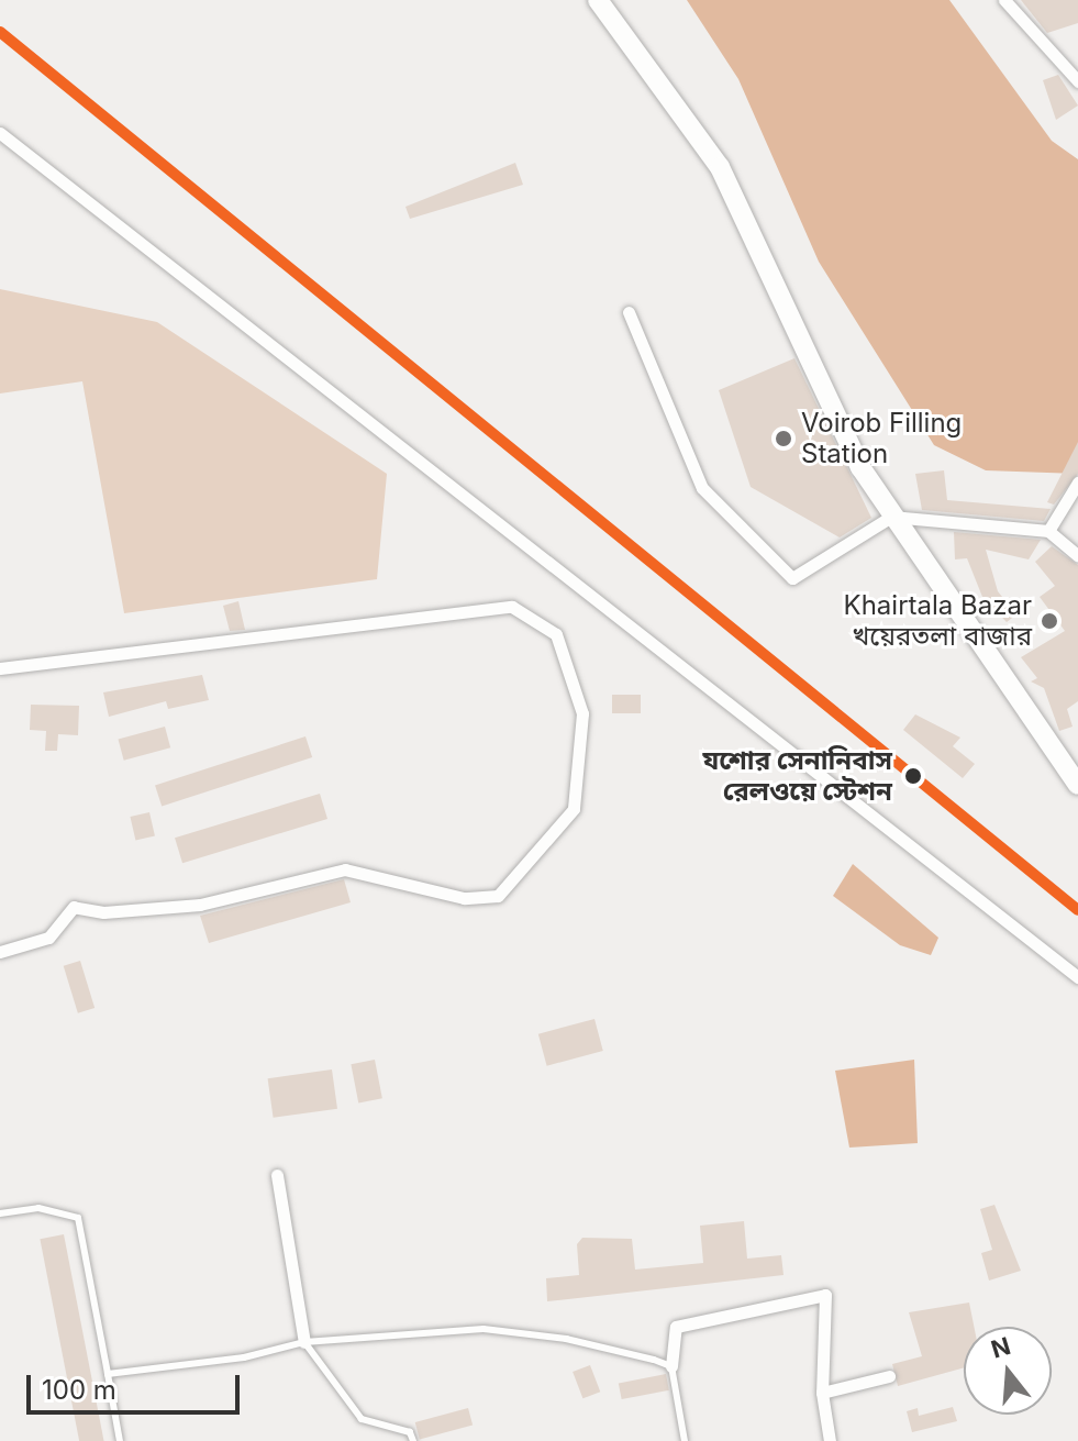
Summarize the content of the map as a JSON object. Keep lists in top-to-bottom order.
{
  "places": ["Voirob Filling Station", "Khairtala Bazar খয়েরতলা বাজার", "যশোর সেনানিবাস রেলওয়ে স্টেশন"],
  "scale_bar": "100 m",
  "north": "top"
}
